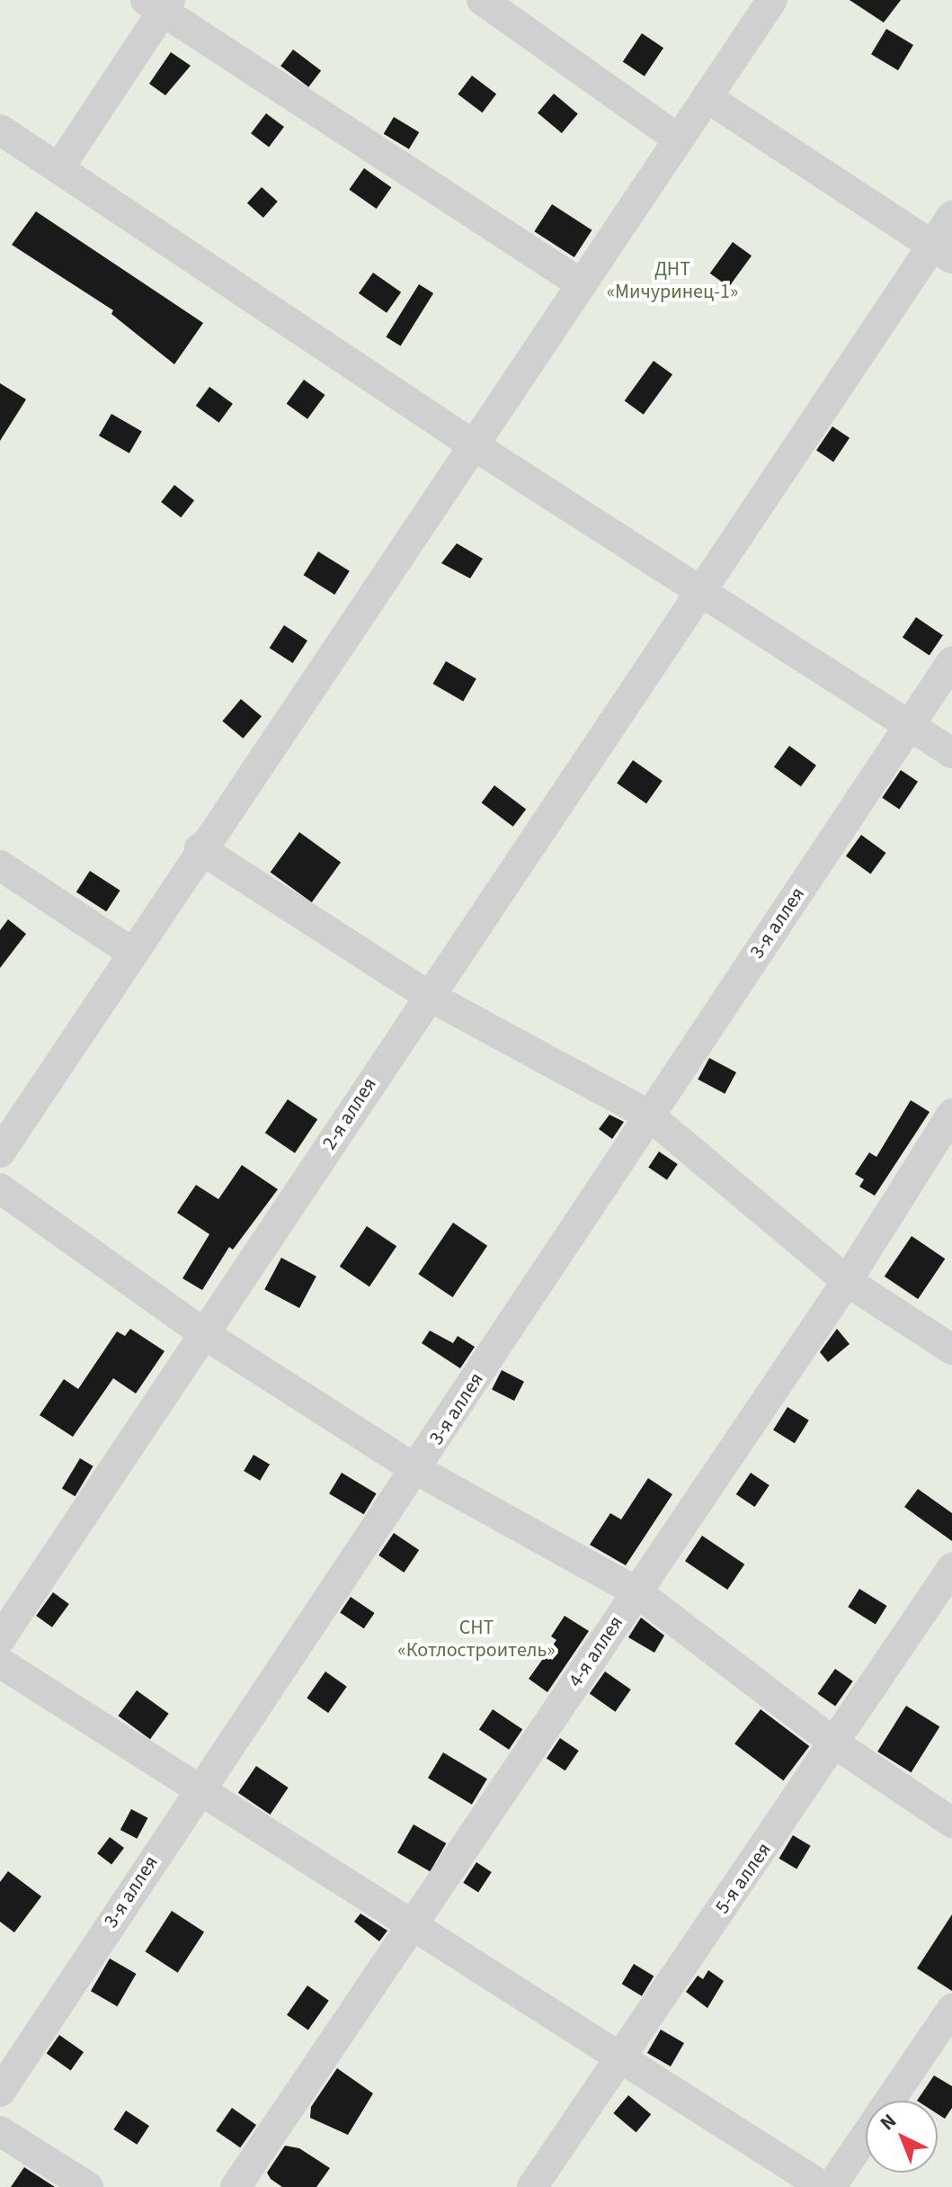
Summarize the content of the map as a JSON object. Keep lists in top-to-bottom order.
{
  "streets": {
    "street": [
      "3-я аллея",
      "2-я аллея",
      "4-я аллея",
      "5-я аллея"
    ]
  },
  "parks": ["ДНТ «Мичуринец-1»", "СНТ «Котлостроитель»"],
  "north": "top left"
}
